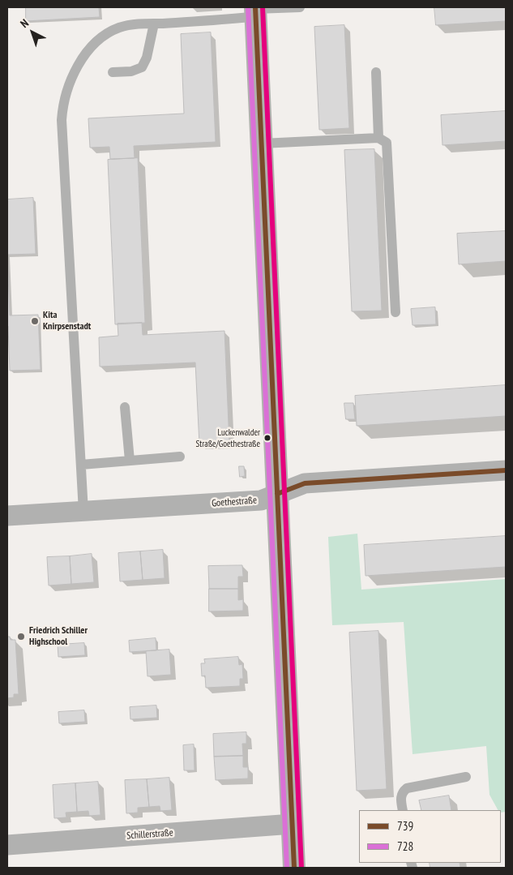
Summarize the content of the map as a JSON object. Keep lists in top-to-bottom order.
{
  "streets": {
    "street": ["Goethestraße", "Schillerstraße"]
  },
  "places": ["Kita Knirpsenstadt", "Luckenwalder Straße/Goethestraße", "Friedrich Schiller Highschool"],
  "lines": ["transit line 739", "transit line 728"],
  "legend": ["739", "728"],
  "north": "top left"
}
